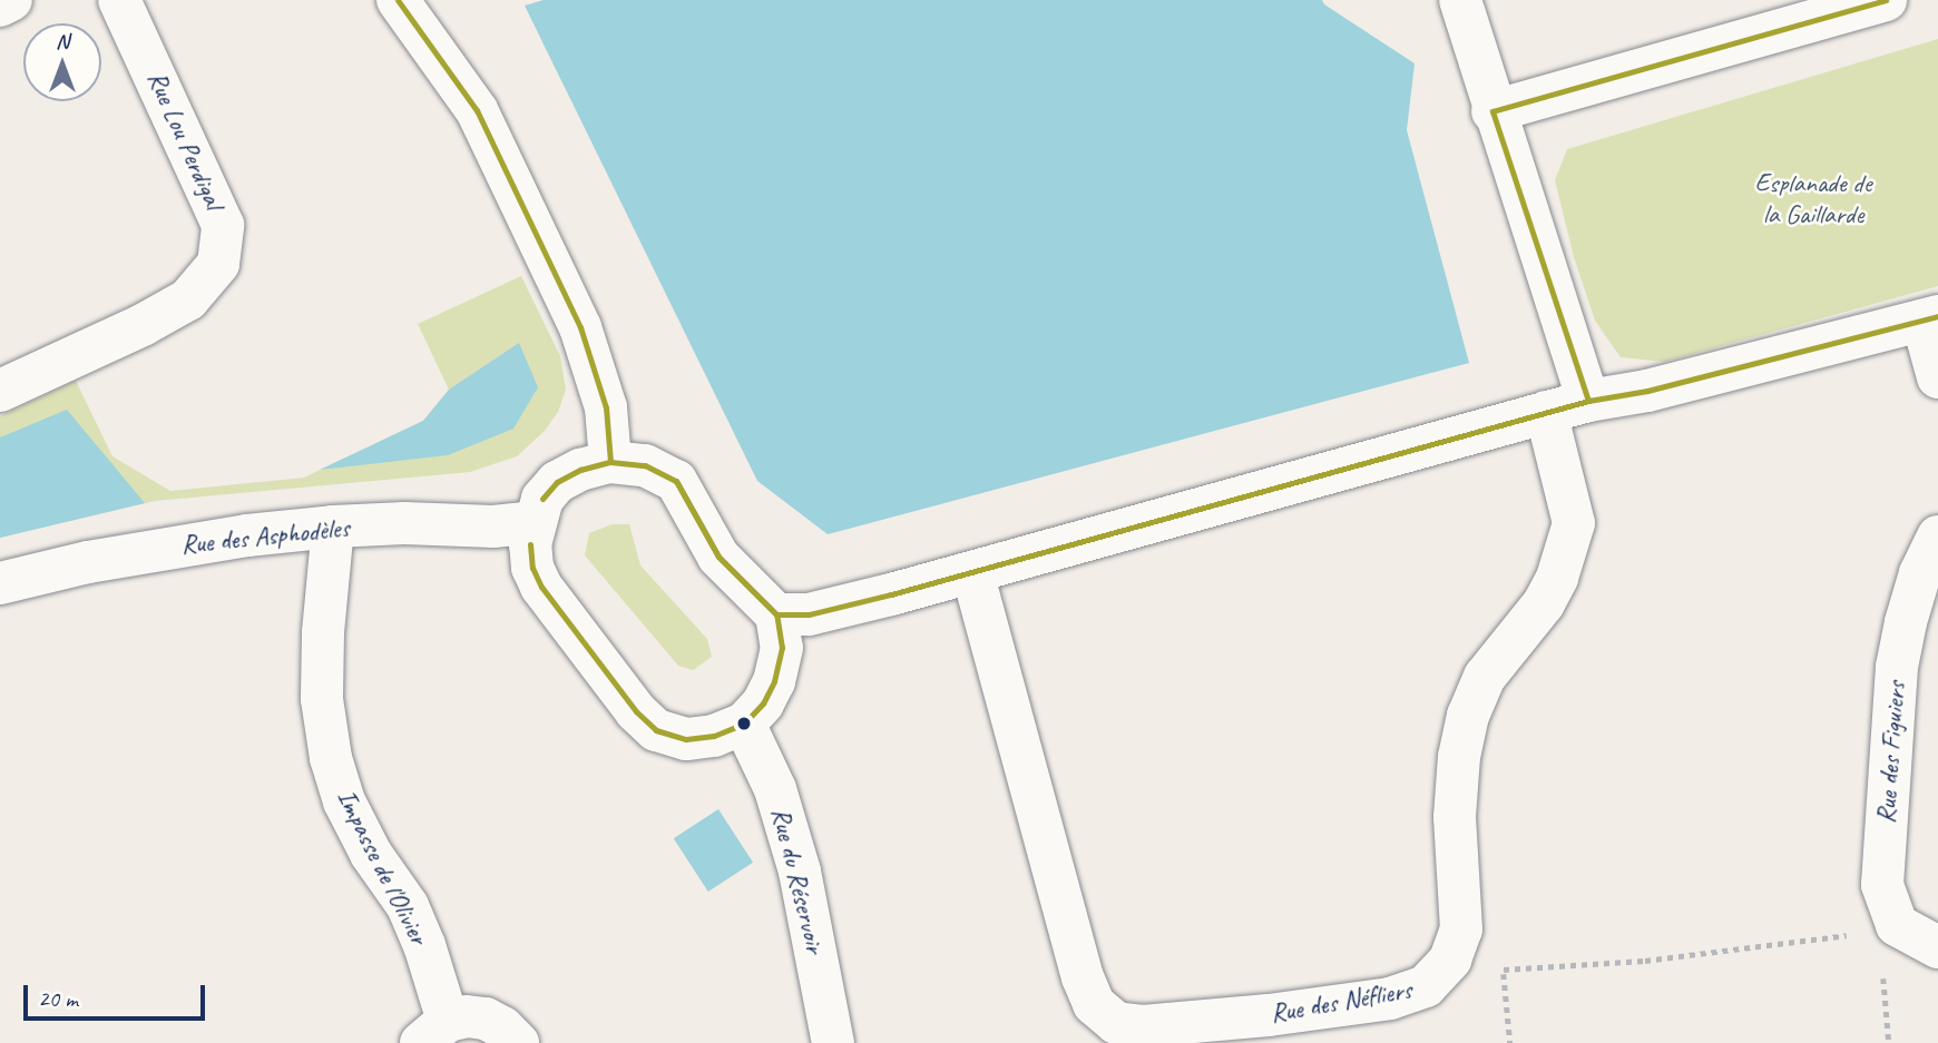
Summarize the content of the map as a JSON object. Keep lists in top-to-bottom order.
{
  "streets": {
    "street": [
      "Rue Lou Perdigal",
      "Rue des Asphodèles",
      "Rue des Figuiers",
      "Impasse de l'Olivier",
      "Rue du Réservoir",
      "Rue des Néfliers"
    ]
  },
  "crossings": [
    ["Rue des Asphodèles", "Impasse de l'Olivier"],
    ["Rue des Asphodèles", "Rue du Réservoir"]
  ],
  "parks": ["Esplanade de la Gaillarde"],
  "scale_bar": "20 m",
  "north": "top"
}
